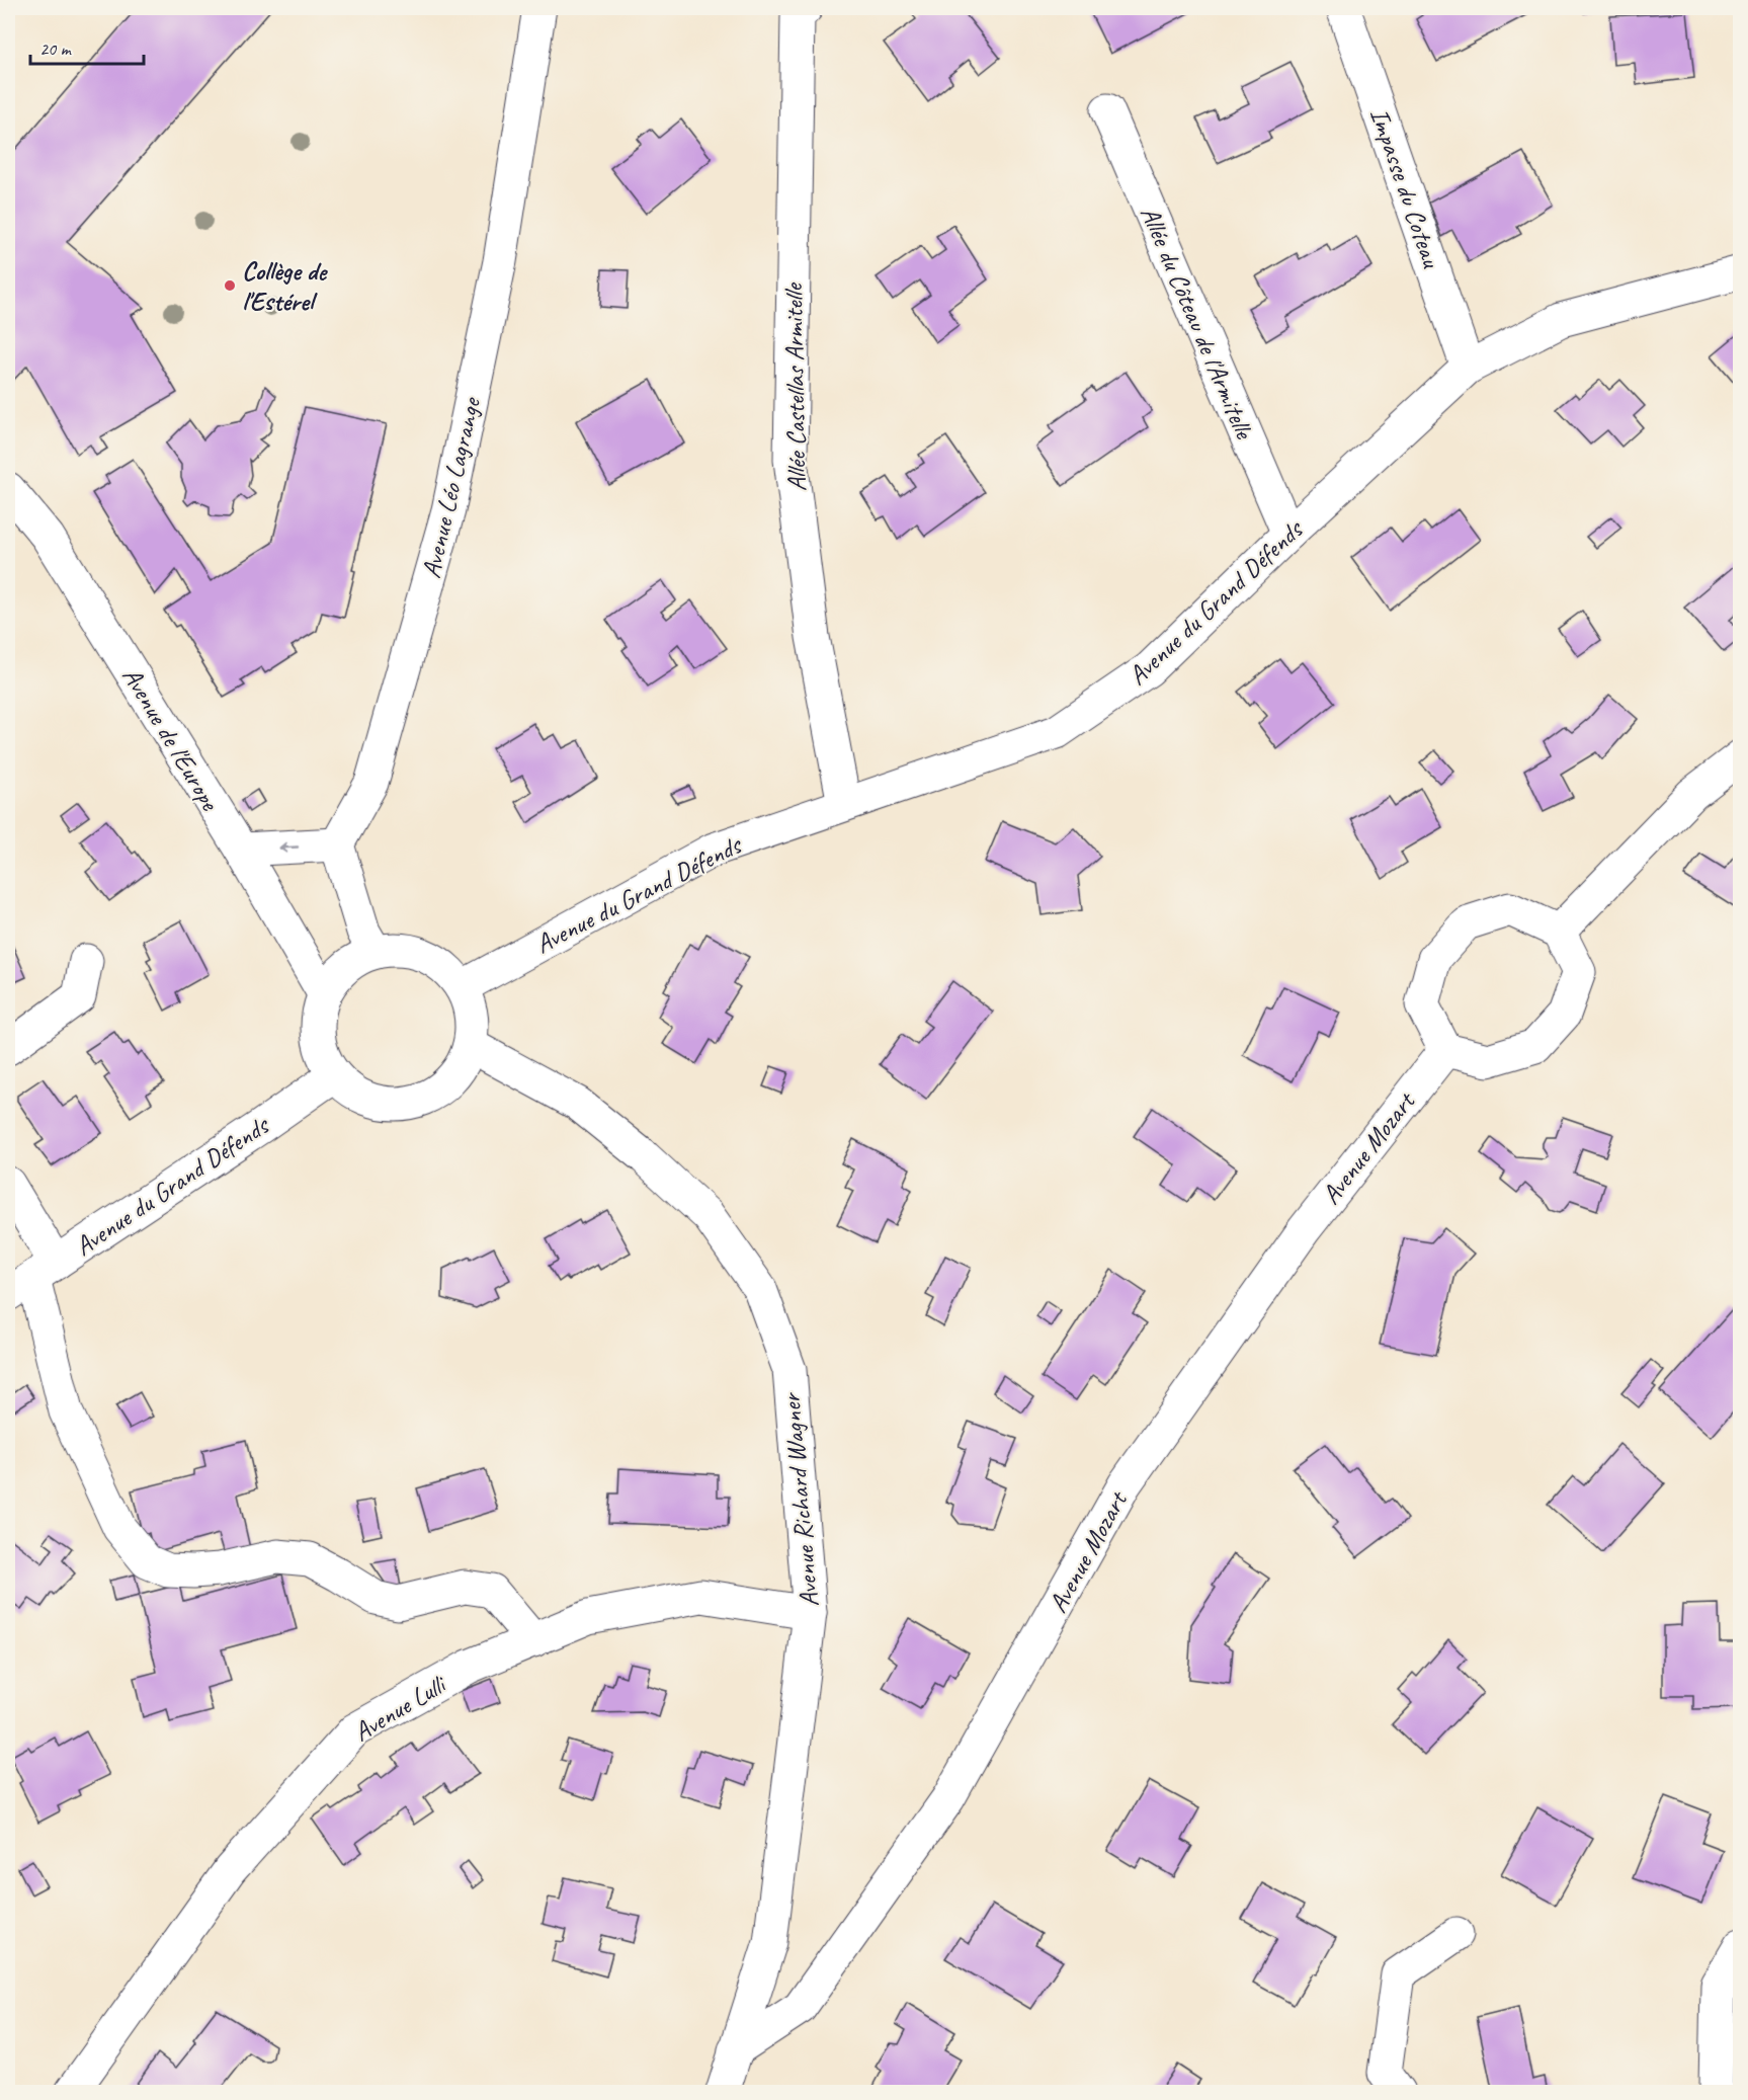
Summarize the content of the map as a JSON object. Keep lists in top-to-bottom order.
{
  "streets": {
    "street": [
      "Impasse du Coteau",
      "Allée du Côteau de l'Armitelle",
      "Allée Castellas Armitelle",
      "Avenue Léo Lagrange",
      "Avenue du Grand Défends",
      "Avenue de l'Europe",
      "Avenue Mozart",
      "Avenue Richard Wagner",
      "Avenue Lulli"
    ]
  },
  "crossings": [
    ["Impasse du Coteau", "Avenue du Grand Défends"],
    ["Allée du Côteau de l'Armitelle", "Avenue du Grand Défends"],
    ["Allée Castellas Armitelle", "Avenue du Grand Défends"],
    ["Avenue du Grand Défends", "Avenue de l'Europe"],
    ["Avenue du Grand Défends", "Avenue Richard Wagner"],
    ["Avenue de l'Europe", "Avenue Richard Wagner"],
    ["Avenue Mozart", "Avenue Richard Wagner"],
    ["Avenue Richard Wagner", "Avenue Lulli"]
  ],
  "places": ["Collège de l'Estérel"],
  "scale_bar": "20 m"
}
